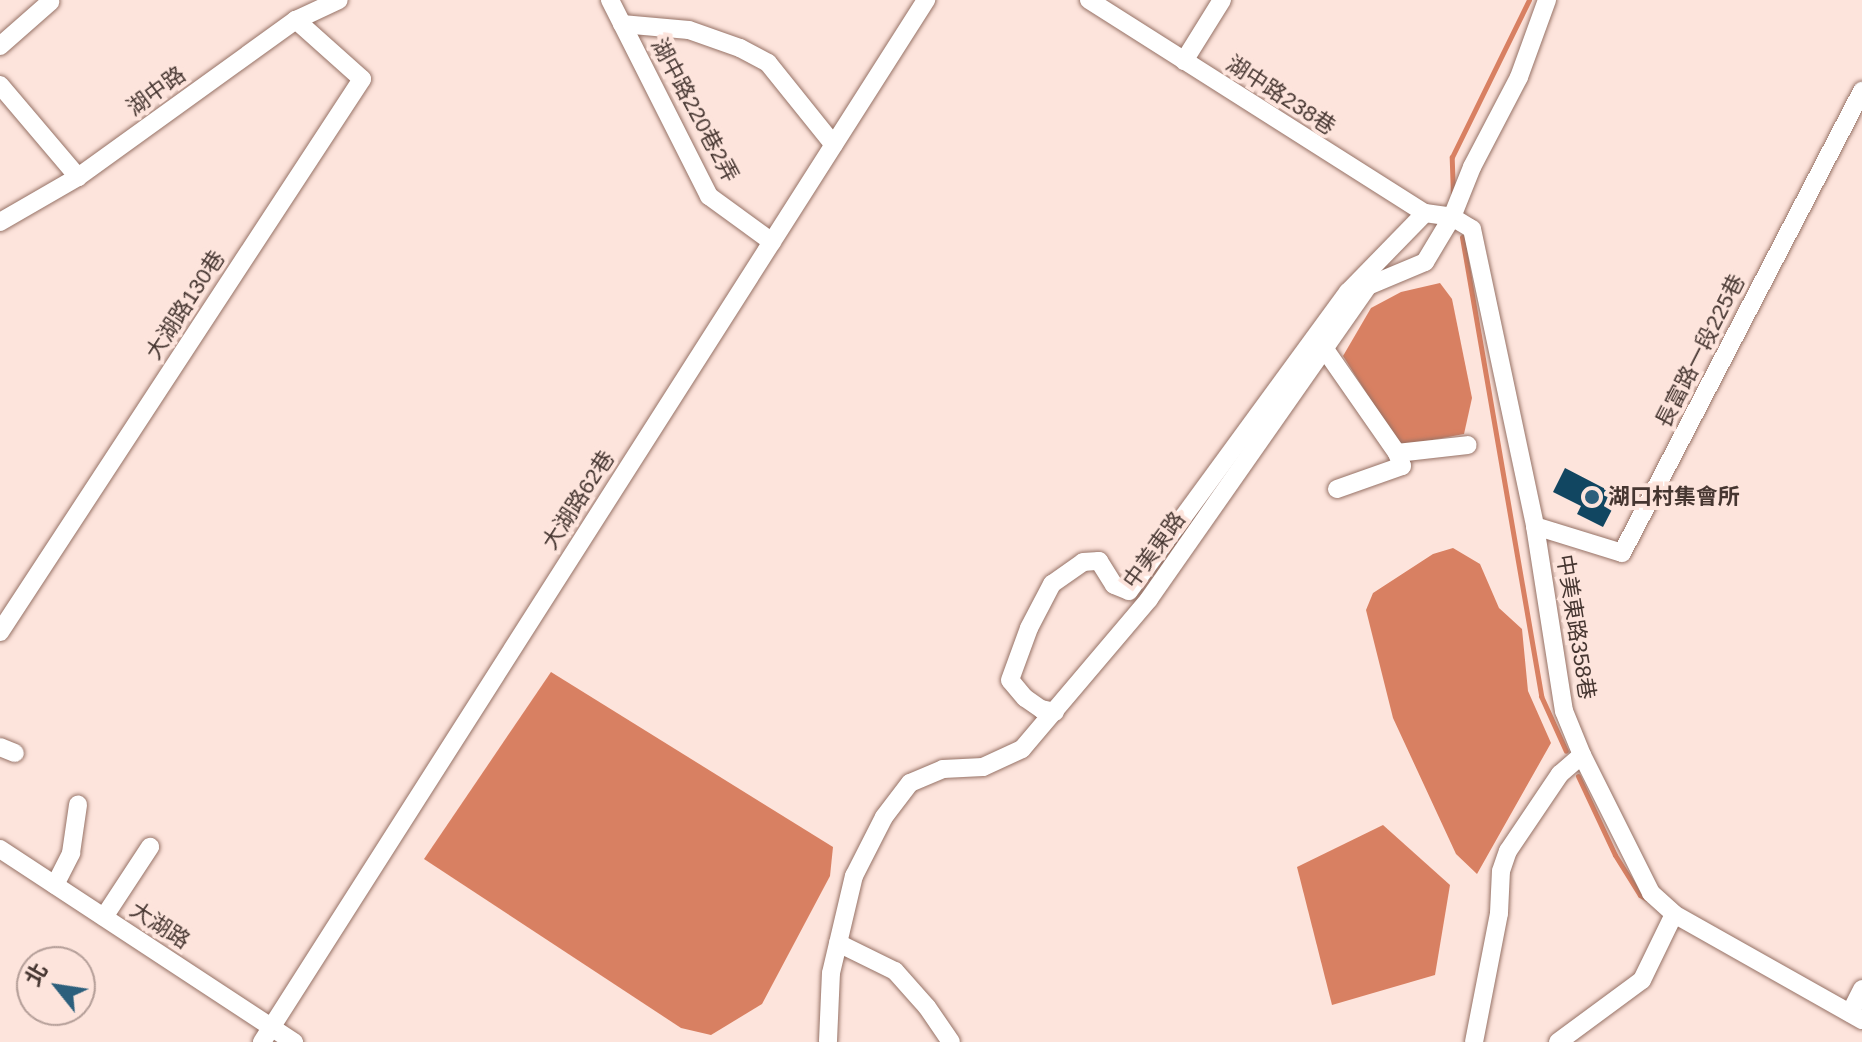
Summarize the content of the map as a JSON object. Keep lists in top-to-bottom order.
{
  "streets": {
    "street": [
      "湖中路",
      "湖中路238巷",
      "湖中路220巷2弄",
      "大湖路130巷",
      "長富路一段225巷",
      "大湖路62巷",
      "中美東路",
      "中美東路358巷",
      "大湖路"
    ]
  },
  "crossings": [
    ["湖中路", "大湖路130巷"],
    ["湖中路238巷", "中美東路"],
    ["湖中路238巷", "中美東路358巷"],
    ["湖中路220巷2弄", "大湖路62巷"],
    ["長富路一段225巷", "中美東路358巷"],
    ["大湖路62巷", "大湖路"],
    ["中美東路", "中美東路358巷"]
  ],
  "places": ["湖口村集會所"],
  "north": "top left"
}
